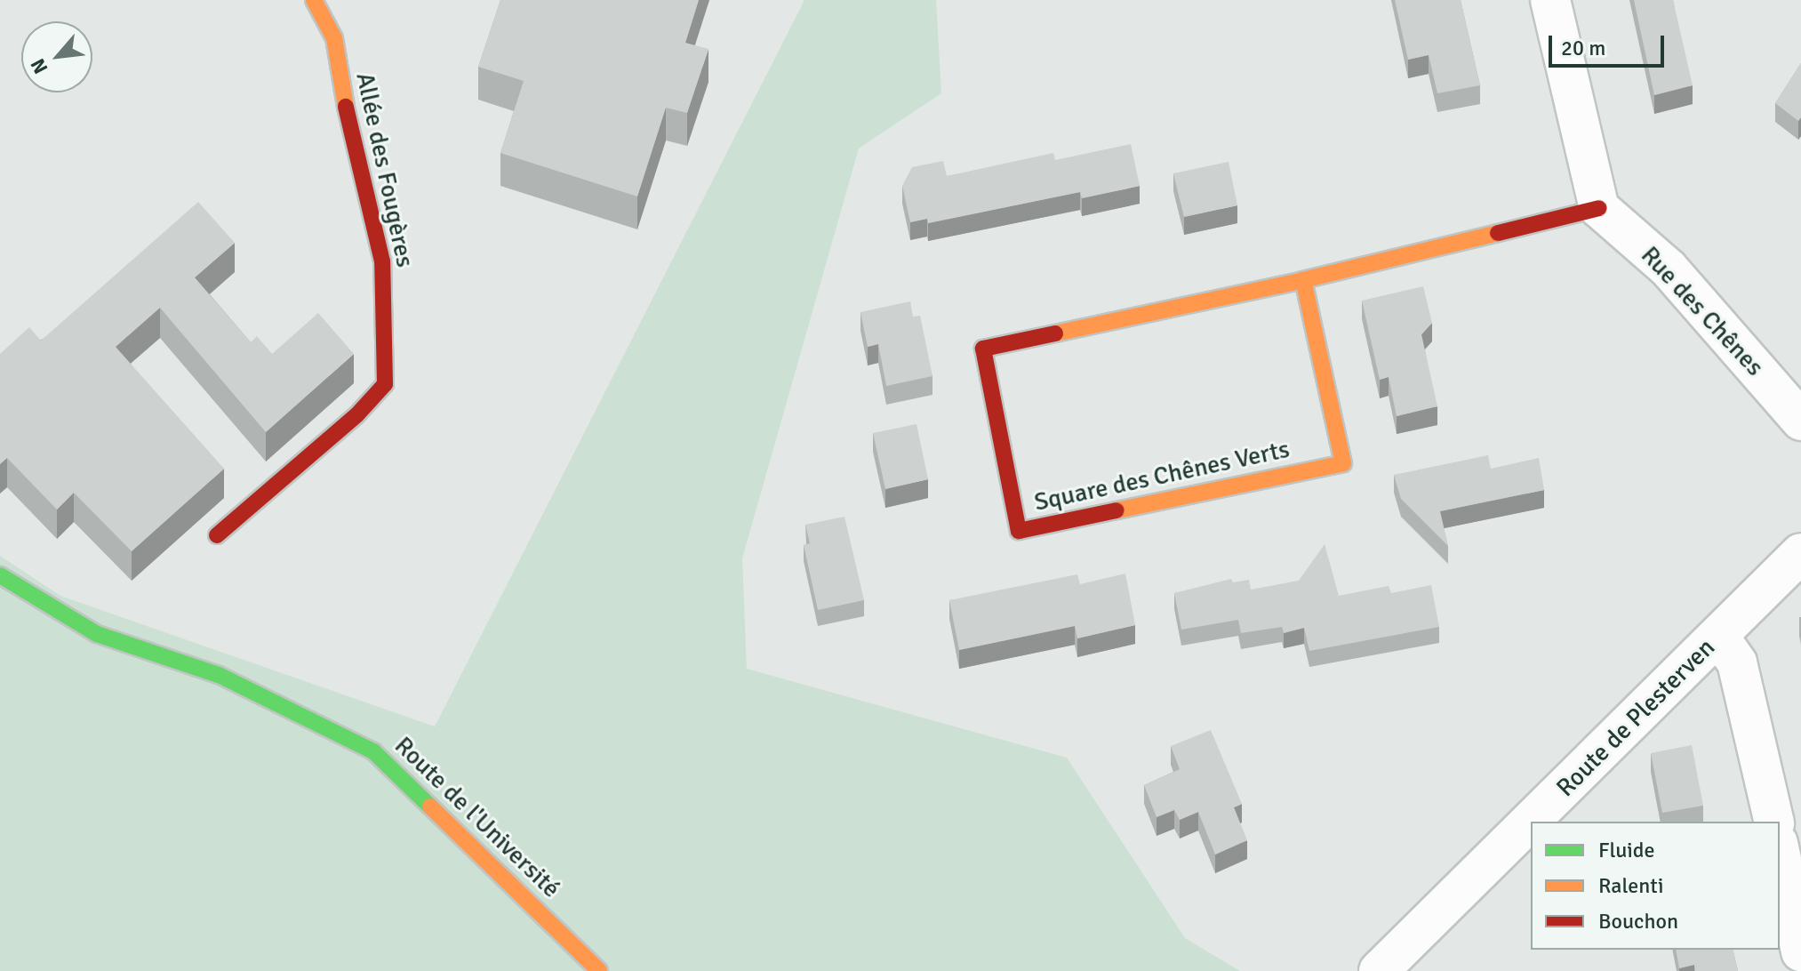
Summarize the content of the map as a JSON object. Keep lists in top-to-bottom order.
{
  "streets": {
    "street": [
      "Allée des Fougères",
      "Rue des Chênes",
      "Square des Chênes Verts",
      "Route de Plesterven",
      "Route de l'Université"
    ]
  },
  "crossings": [
    ["Rue des Chênes", "Square des Chênes Verts"]
  ],
  "legend": ["Fluide", "Ralenti", "Bouchon"],
  "scale_bar": "20 m",
  "north": "bottom left"
}
